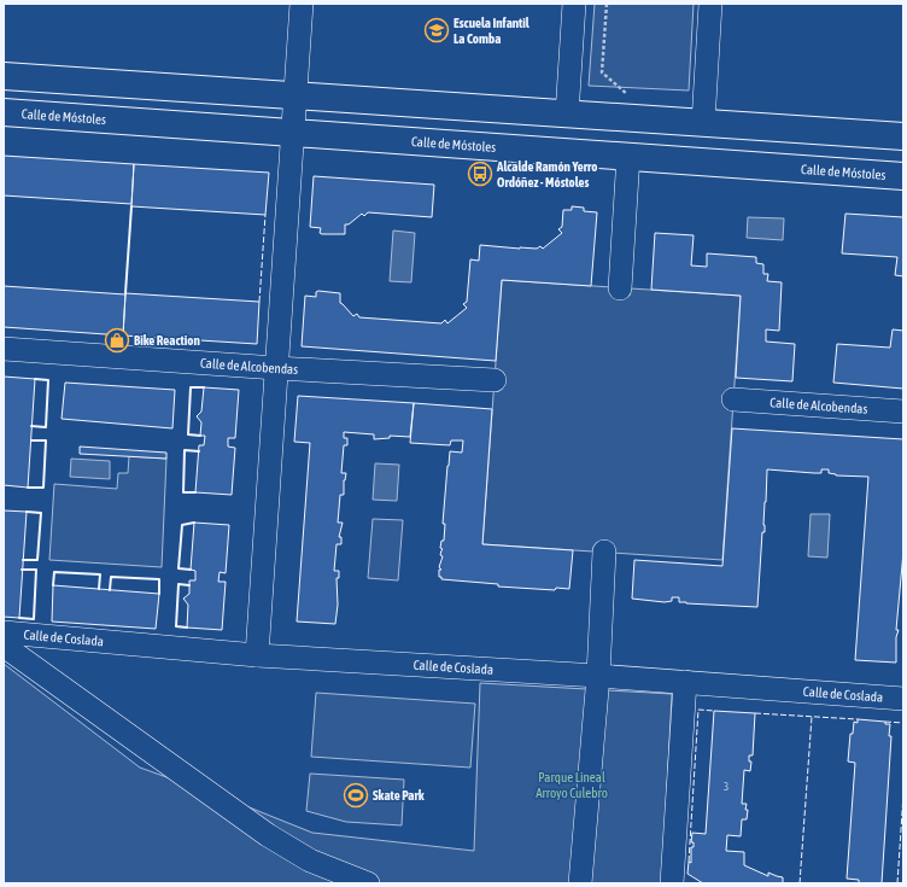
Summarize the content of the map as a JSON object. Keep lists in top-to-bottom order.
{
  "streets": {
    "main road": ["Calle de Móstoles"],
    "street": ["Calle de Alcobendas", "Calle de Coslada"]
  },
  "parks": ["Parque Lineal Arroyo Culebro"],
  "places": {
    "school or university": ["Escuela Infantil La Comba"],
    "bus stop": ["Alcalde Ramón Yerro Ordóñez - Móstoles"],
    "shop": ["Bike Reaction"],
    "sports": ["Skate Park"]
  },
  "house_numbers": ["3"]
}
